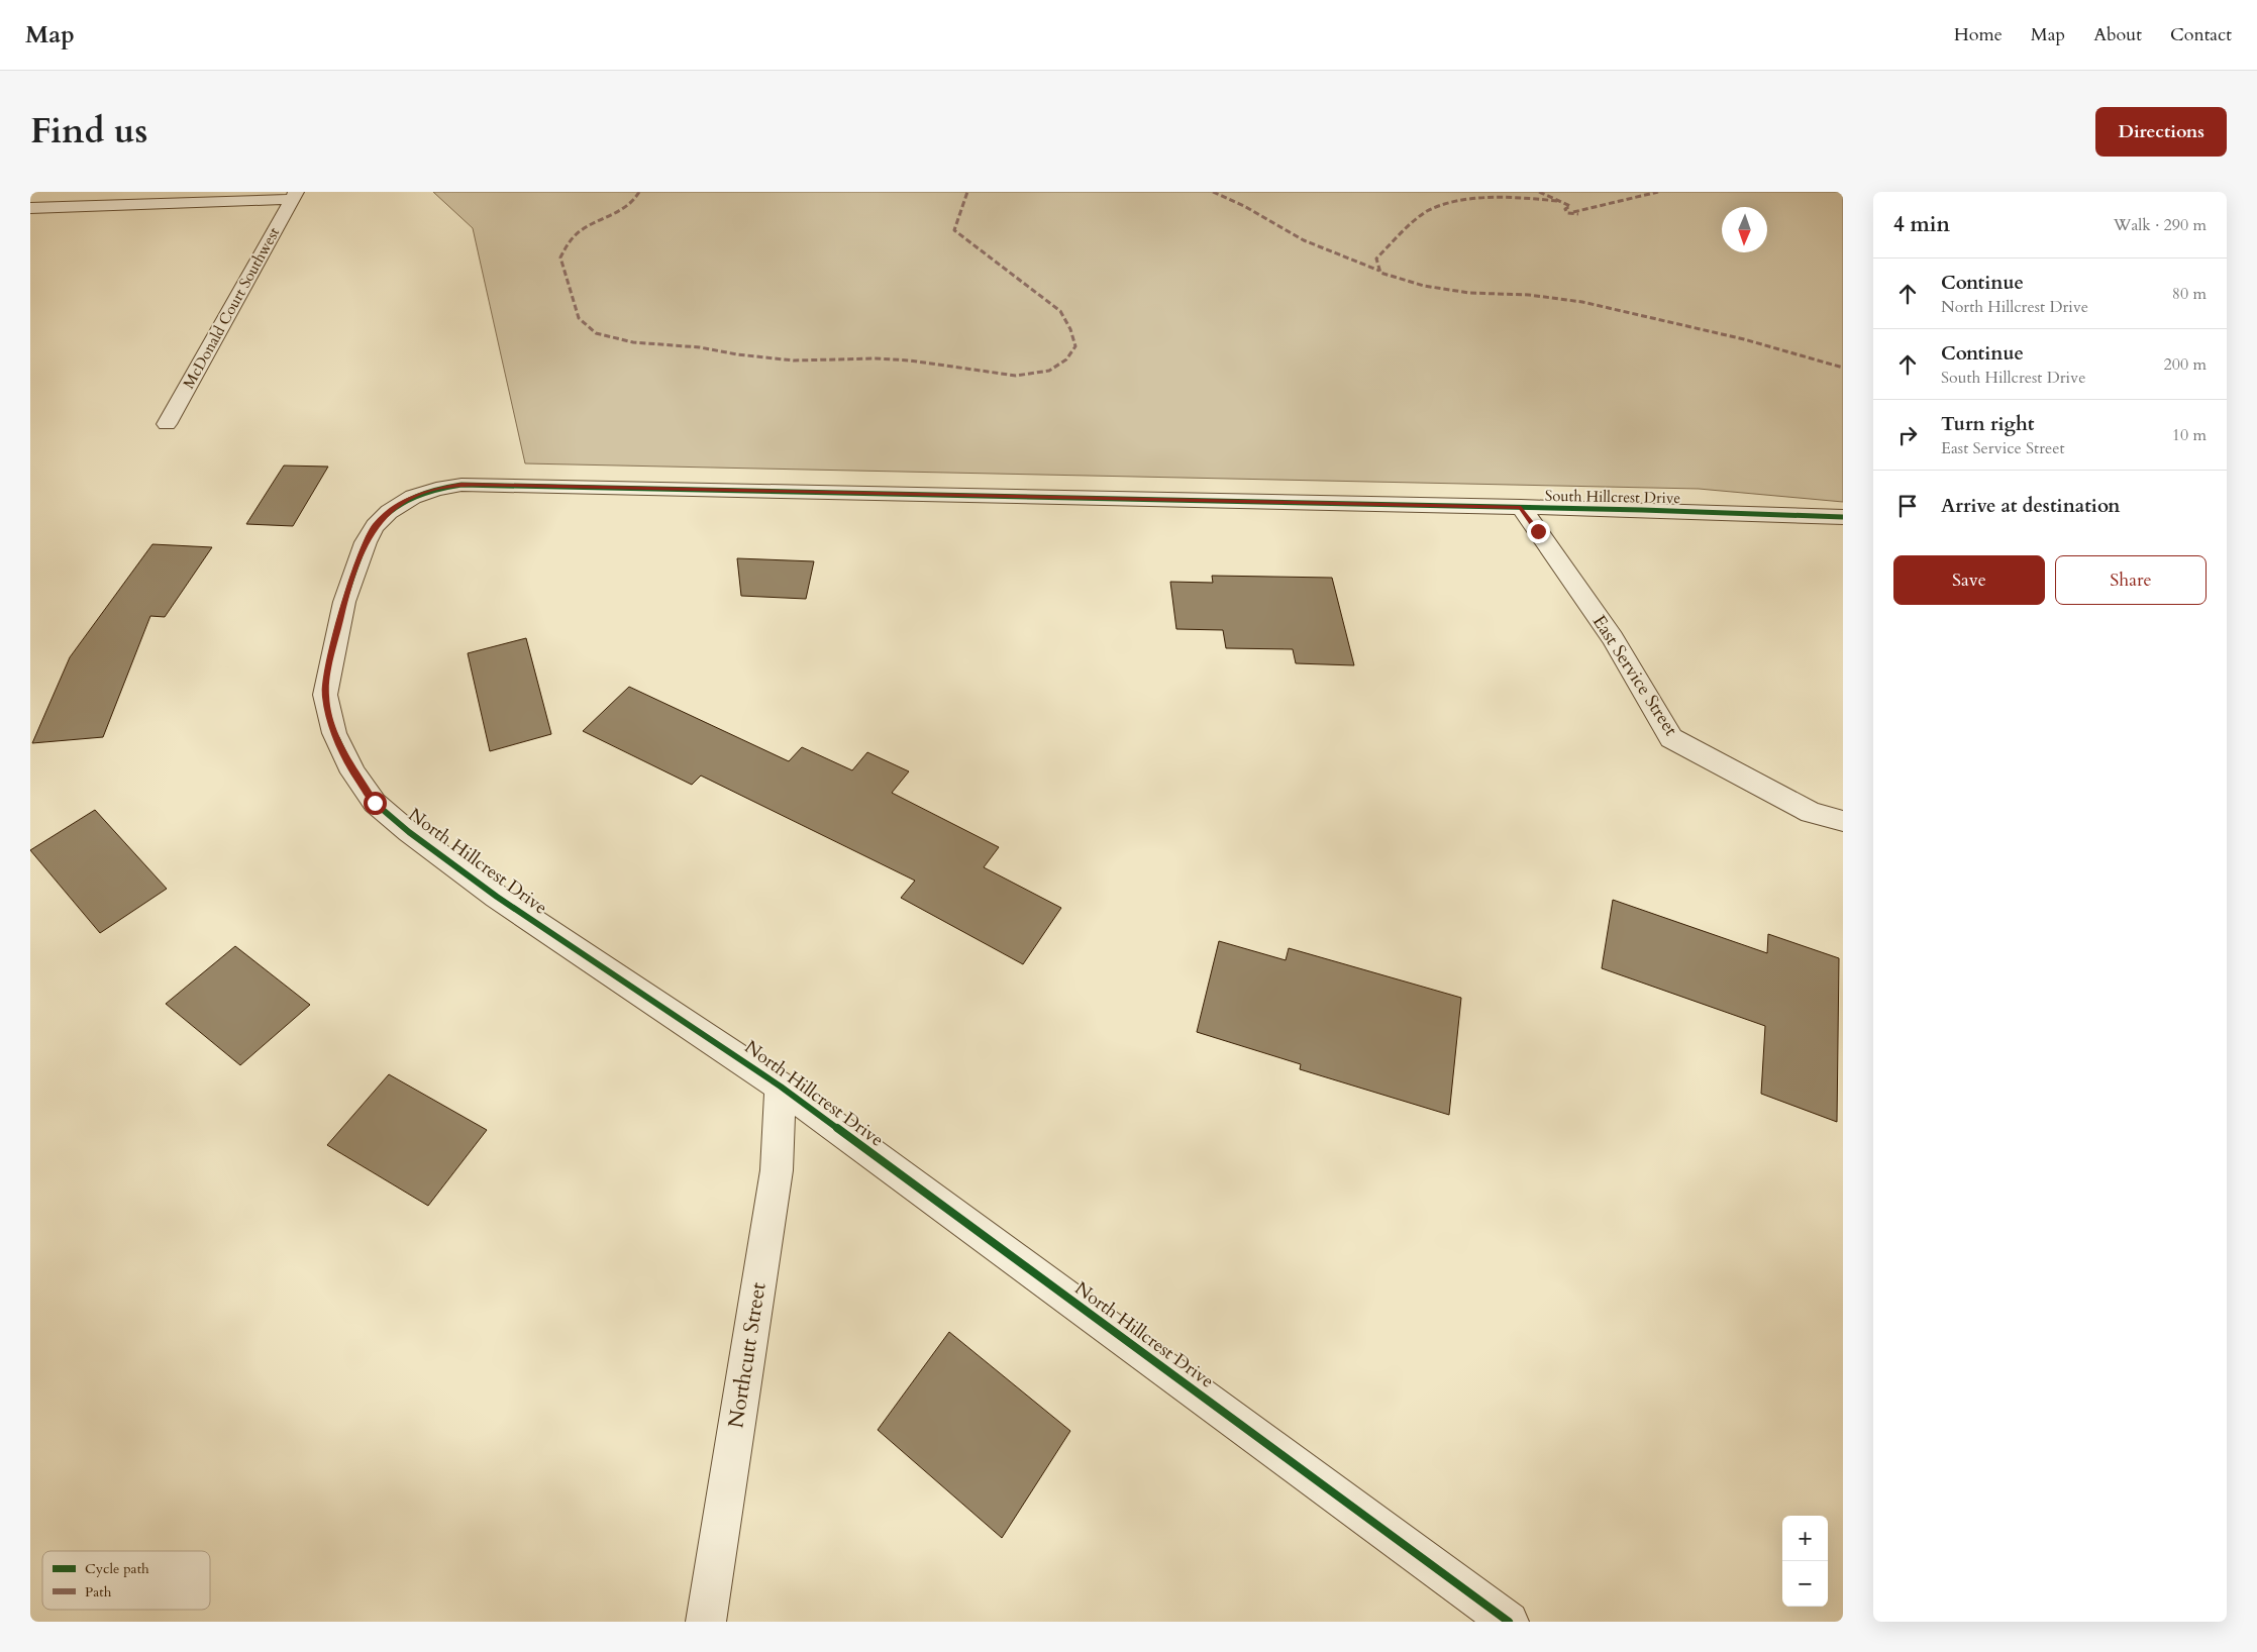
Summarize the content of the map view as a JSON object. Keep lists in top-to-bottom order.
{
  "streets": {
    "street": [
      "McDonald Court Southwest",
      "South Hillcrest Drive",
      "East Service Street",
      "North Hillcrest Drive",
      "Northcutt Street"
    ]
  },
  "crossings": [
    ["South Hillcrest Drive", "East Service Street"],
    ["South Hillcrest Drive", "North Hillcrest Drive"],
    ["North Hillcrest Drive", "Northcutt Street"]
  ],
  "legend": ["Cycle path", "Path"],
  "north": "bottom",
  "page": {
    "header": "Map",
    "nav": [
      "Home",
      "Map",
      "About",
      "Contact"
    ],
    "title": "Find us",
    "buttons": [
      "Directions",
      ["Save", "Share"]
    ],
    "heading": ["4 min", "Walk · 290 m"],
    "list": [
      ["Continue", "North Hillcrest Drive", "80 m"],
      ["Continue", "South Hillcrest Drive", "200 m"],
      ["Turn right", "East Service Street", "10 m"],
      "Arrive at destination"
    ],
    "map_buttons": ["+", "−"]
  }
}
